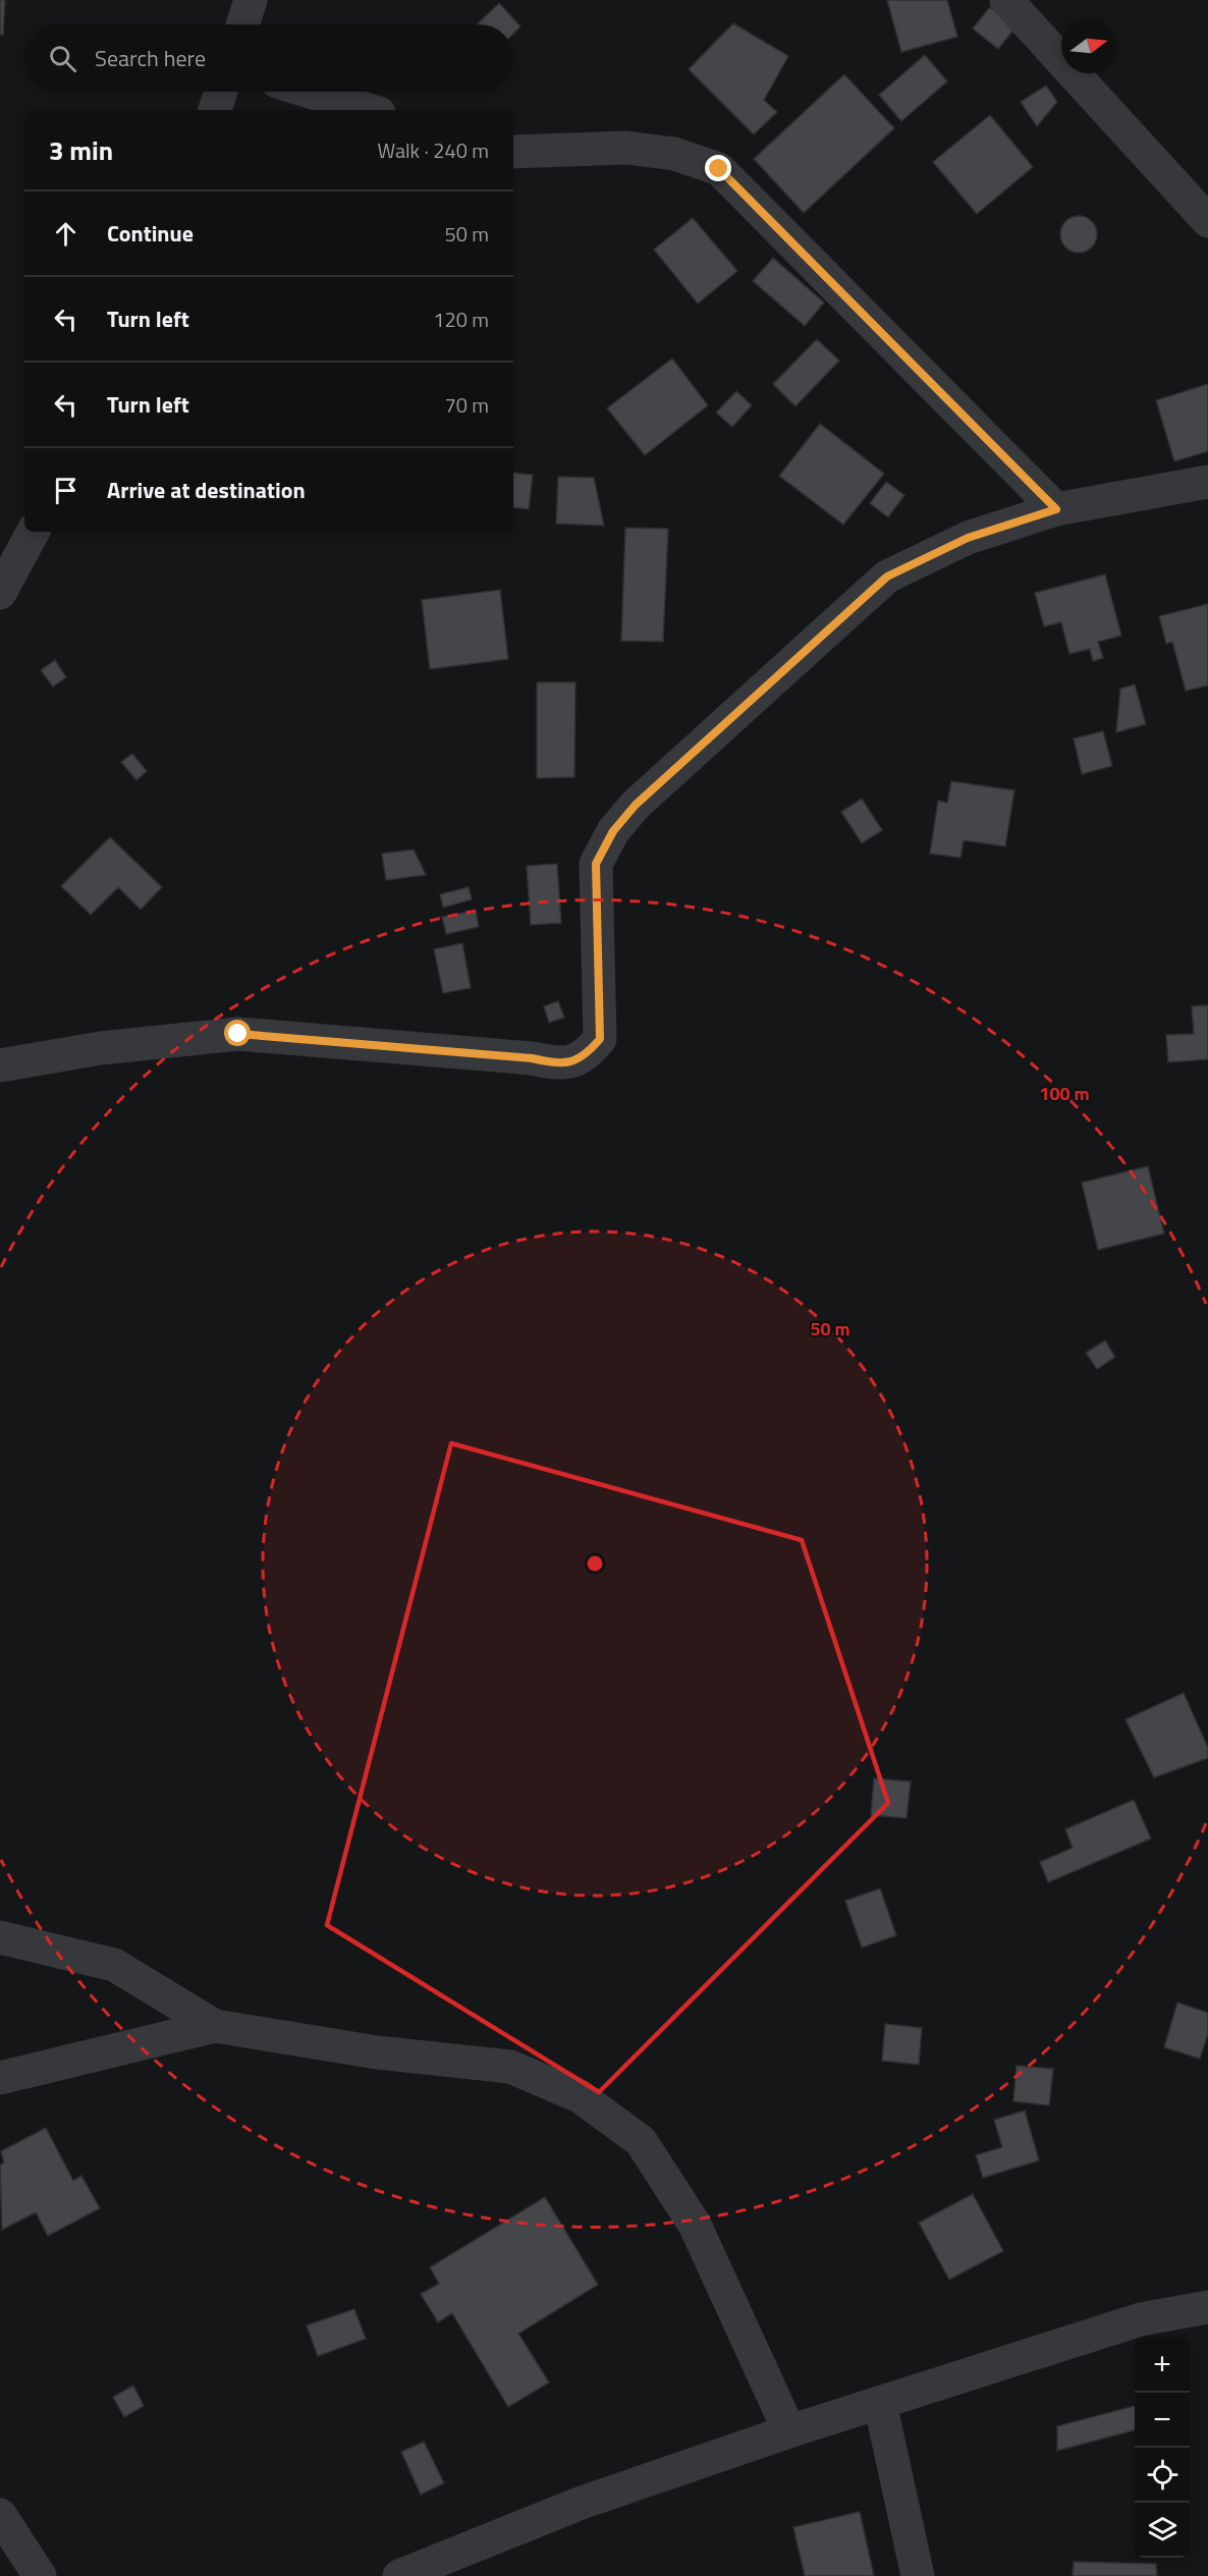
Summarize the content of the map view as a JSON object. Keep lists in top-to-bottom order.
{
  "north": "right",
  "page": {
    "search": "Search here",
    "heading": ["3 min", "Walk · 240 m"],
    "list": [
      ["Continue", "50 m"],
      ["Turn left", "120 m"],
      ["Turn left", "70 m"],
      "Arrive at destination"
    ],
    "map_buttons": ["+", "−"]
  },
  "rings": ["100 m", "50 m"]
}
